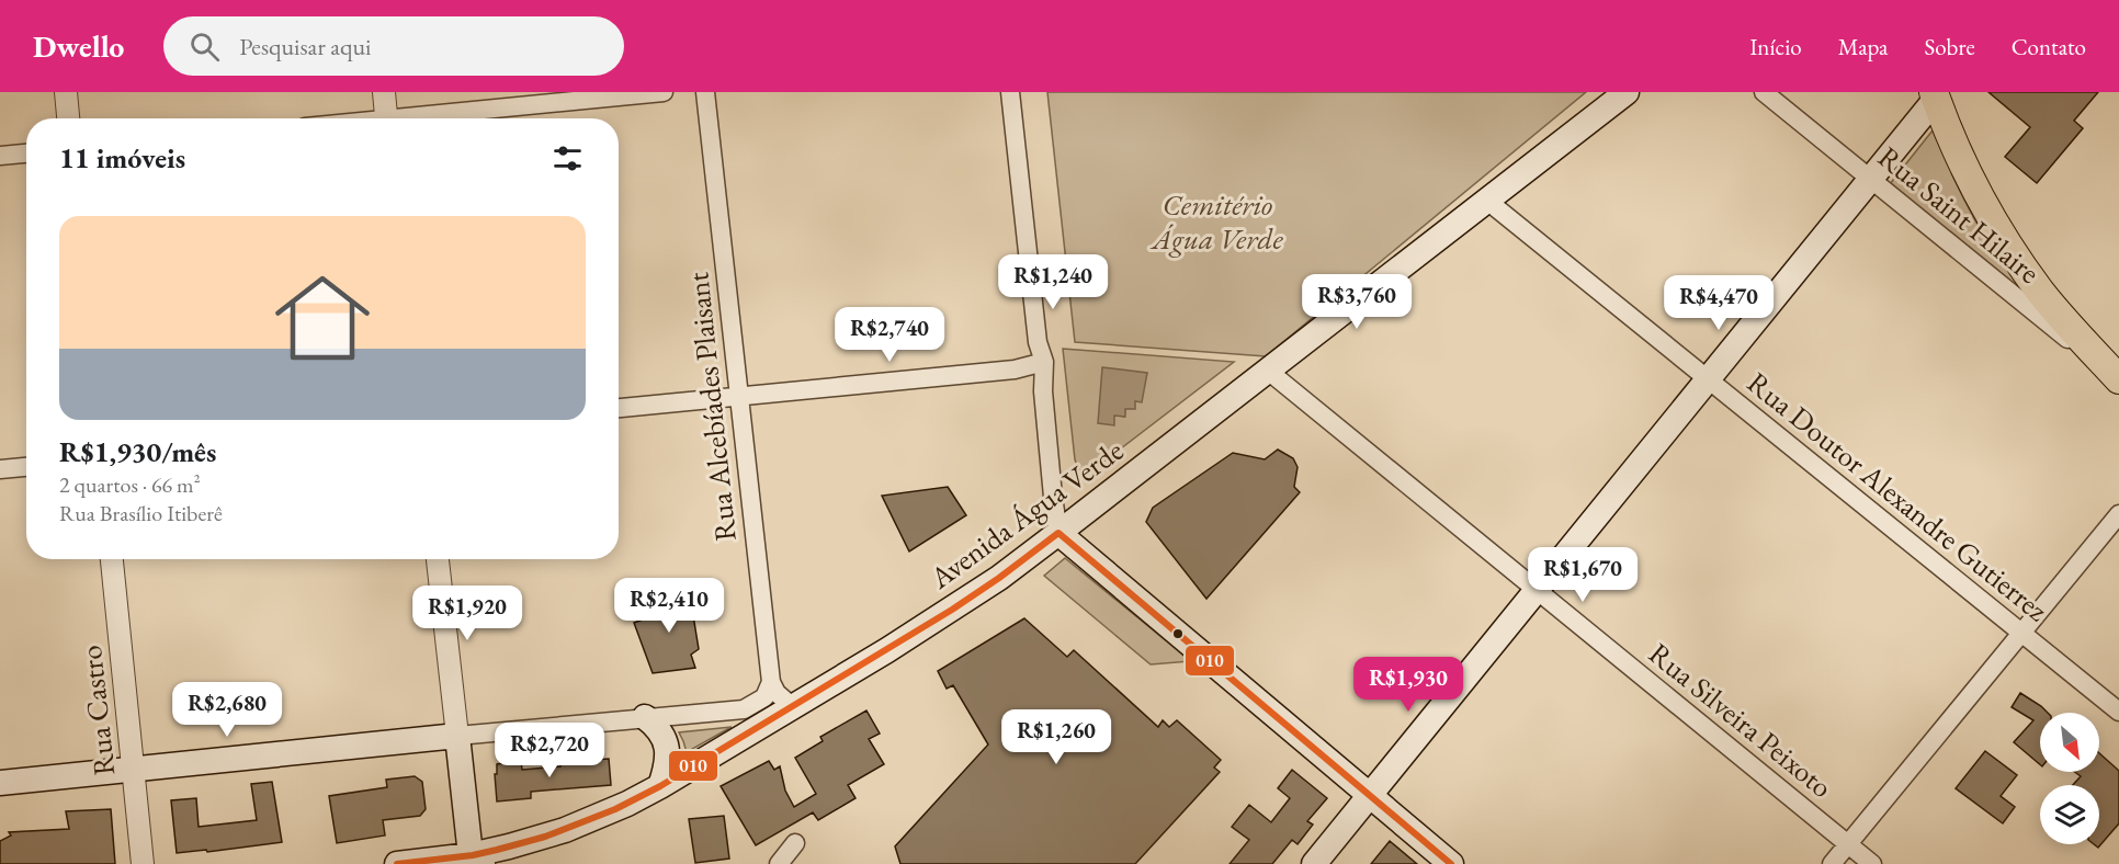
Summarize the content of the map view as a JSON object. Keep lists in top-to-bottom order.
{
  "streets": {
    "main road": ["Avenida Água Verde"],
    "street": [
      "Rua Saint Hilaire",
      "Rua Alcebíades Plaisant",
      "Rua Doutor Alexandre Gutierrez",
      "Rua Castro",
      "Rua Silveira Peixoto"
    ]
  },
  "crossings": [
    ["Rua Doutor Alexandre Gutierrez", "Avenida Água Verde"],
    ["Avenida Água Verde", "Rua Silveira Peixoto"]
  ],
  "parks": ["Cemitério Água Verde"],
  "lines": ["transit line 010"],
  "north": "bottom right",
  "page": {
    "header": "Dwello",
    "search": "Pesquisar aqui",
    "nav": [
      "Início",
      "Mapa",
      "Sobre",
      "Contato"
    ],
    "heading": "11 imóveis",
    "list": [
      {
        "name": "R$1,930/mês",
        "note": "2 quartos · 66 m² · Rua Brasílio Itiberê"
      }
    ],
    "price": [
      "R$1,240",
      "R$3,760",
      "R$4,470",
      "R$2,740",
      "R$1,670",
      "R$2,410",
      "R$1,920",
      "R$1,930",
      "R$2,680",
      "R$1,260",
      "R$2,720"
    ]
  }
}
